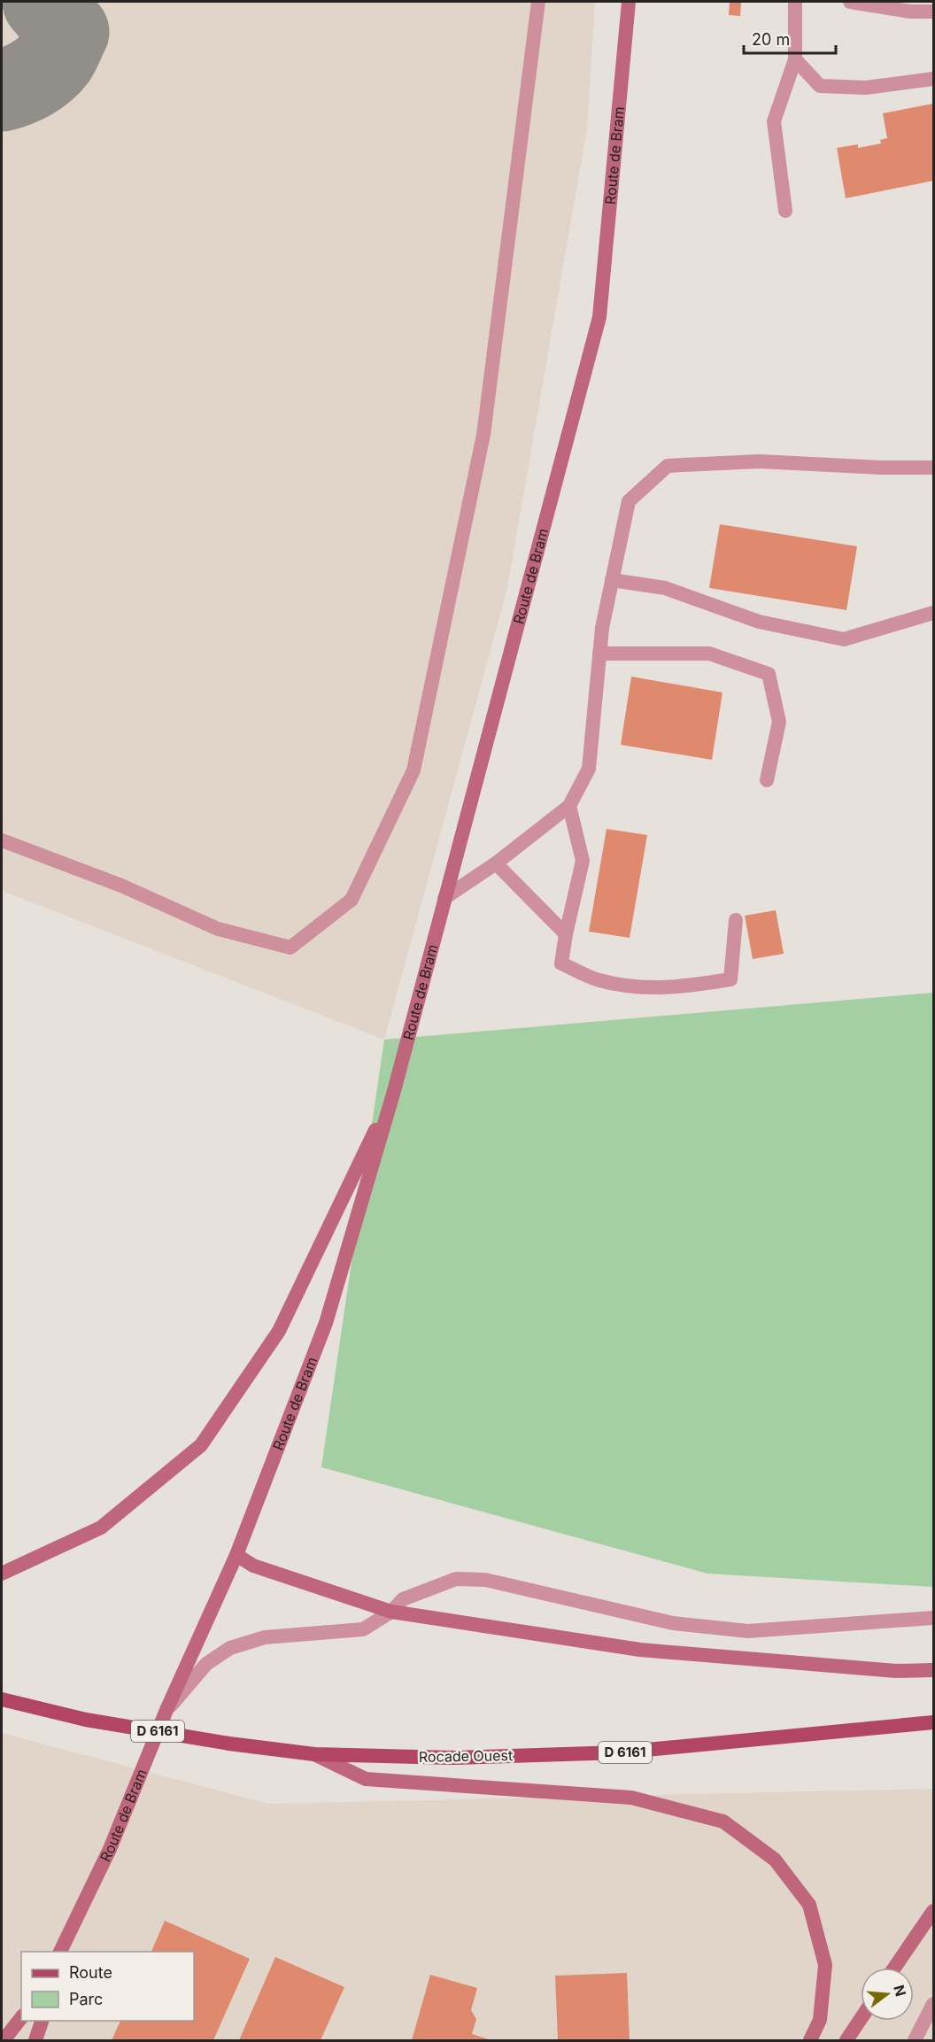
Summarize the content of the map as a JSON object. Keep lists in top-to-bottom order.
{
  "streets": {
    "main road": ["Route de Bram", "D 6161", "Rocade Ouest"]
  },
  "legend": ["Route", "Parc"],
  "scale_bar": "20 m",
  "north": "right"
}
